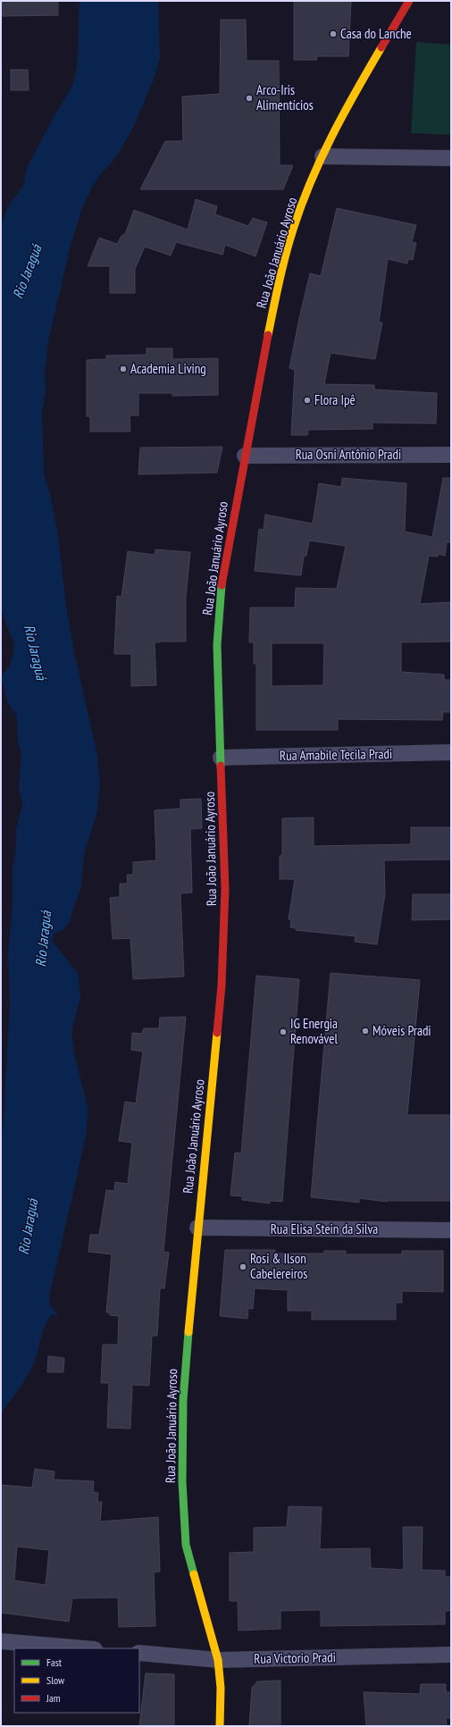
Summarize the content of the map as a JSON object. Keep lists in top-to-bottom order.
{
  "streets": {
    "main road": ["Rua João Januário Ayroso"],
    "street": [
      "Rua Osni Antônio Pradi",
      "Rua Amabile Tecila Pradi",
      "Rua Elisa Stein da Silva",
      "Rua Victorio Pradi"
    ]
  },
  "crossings": [
    ["Rua João Januário Ayroso", "Rua Osni Antônio Pradi"],
    ["Rua João Januário Ayroso", "Rua Amabile Tecila Pradi"],
    ["Rua João Januário Ayroso", "Rua Elisa Stein da Silva"],
    ["Rua João Januário Ayroso", "Rua Victorio Pradi"]
  ],
  "water": ["Rio Jaraguá"],
  "places": [
    "Casa do Lanche",
    "Arco-Iris Alimentícios",
    "Academia Living",
    "Flora Ipê",
    "Móveis Pradi",
    "IG Energia Renovável",
    "Rosi & Ilson Cabelereiros"
  ],
  "legend": ["Fast", "Slow", "Jam"]
}
